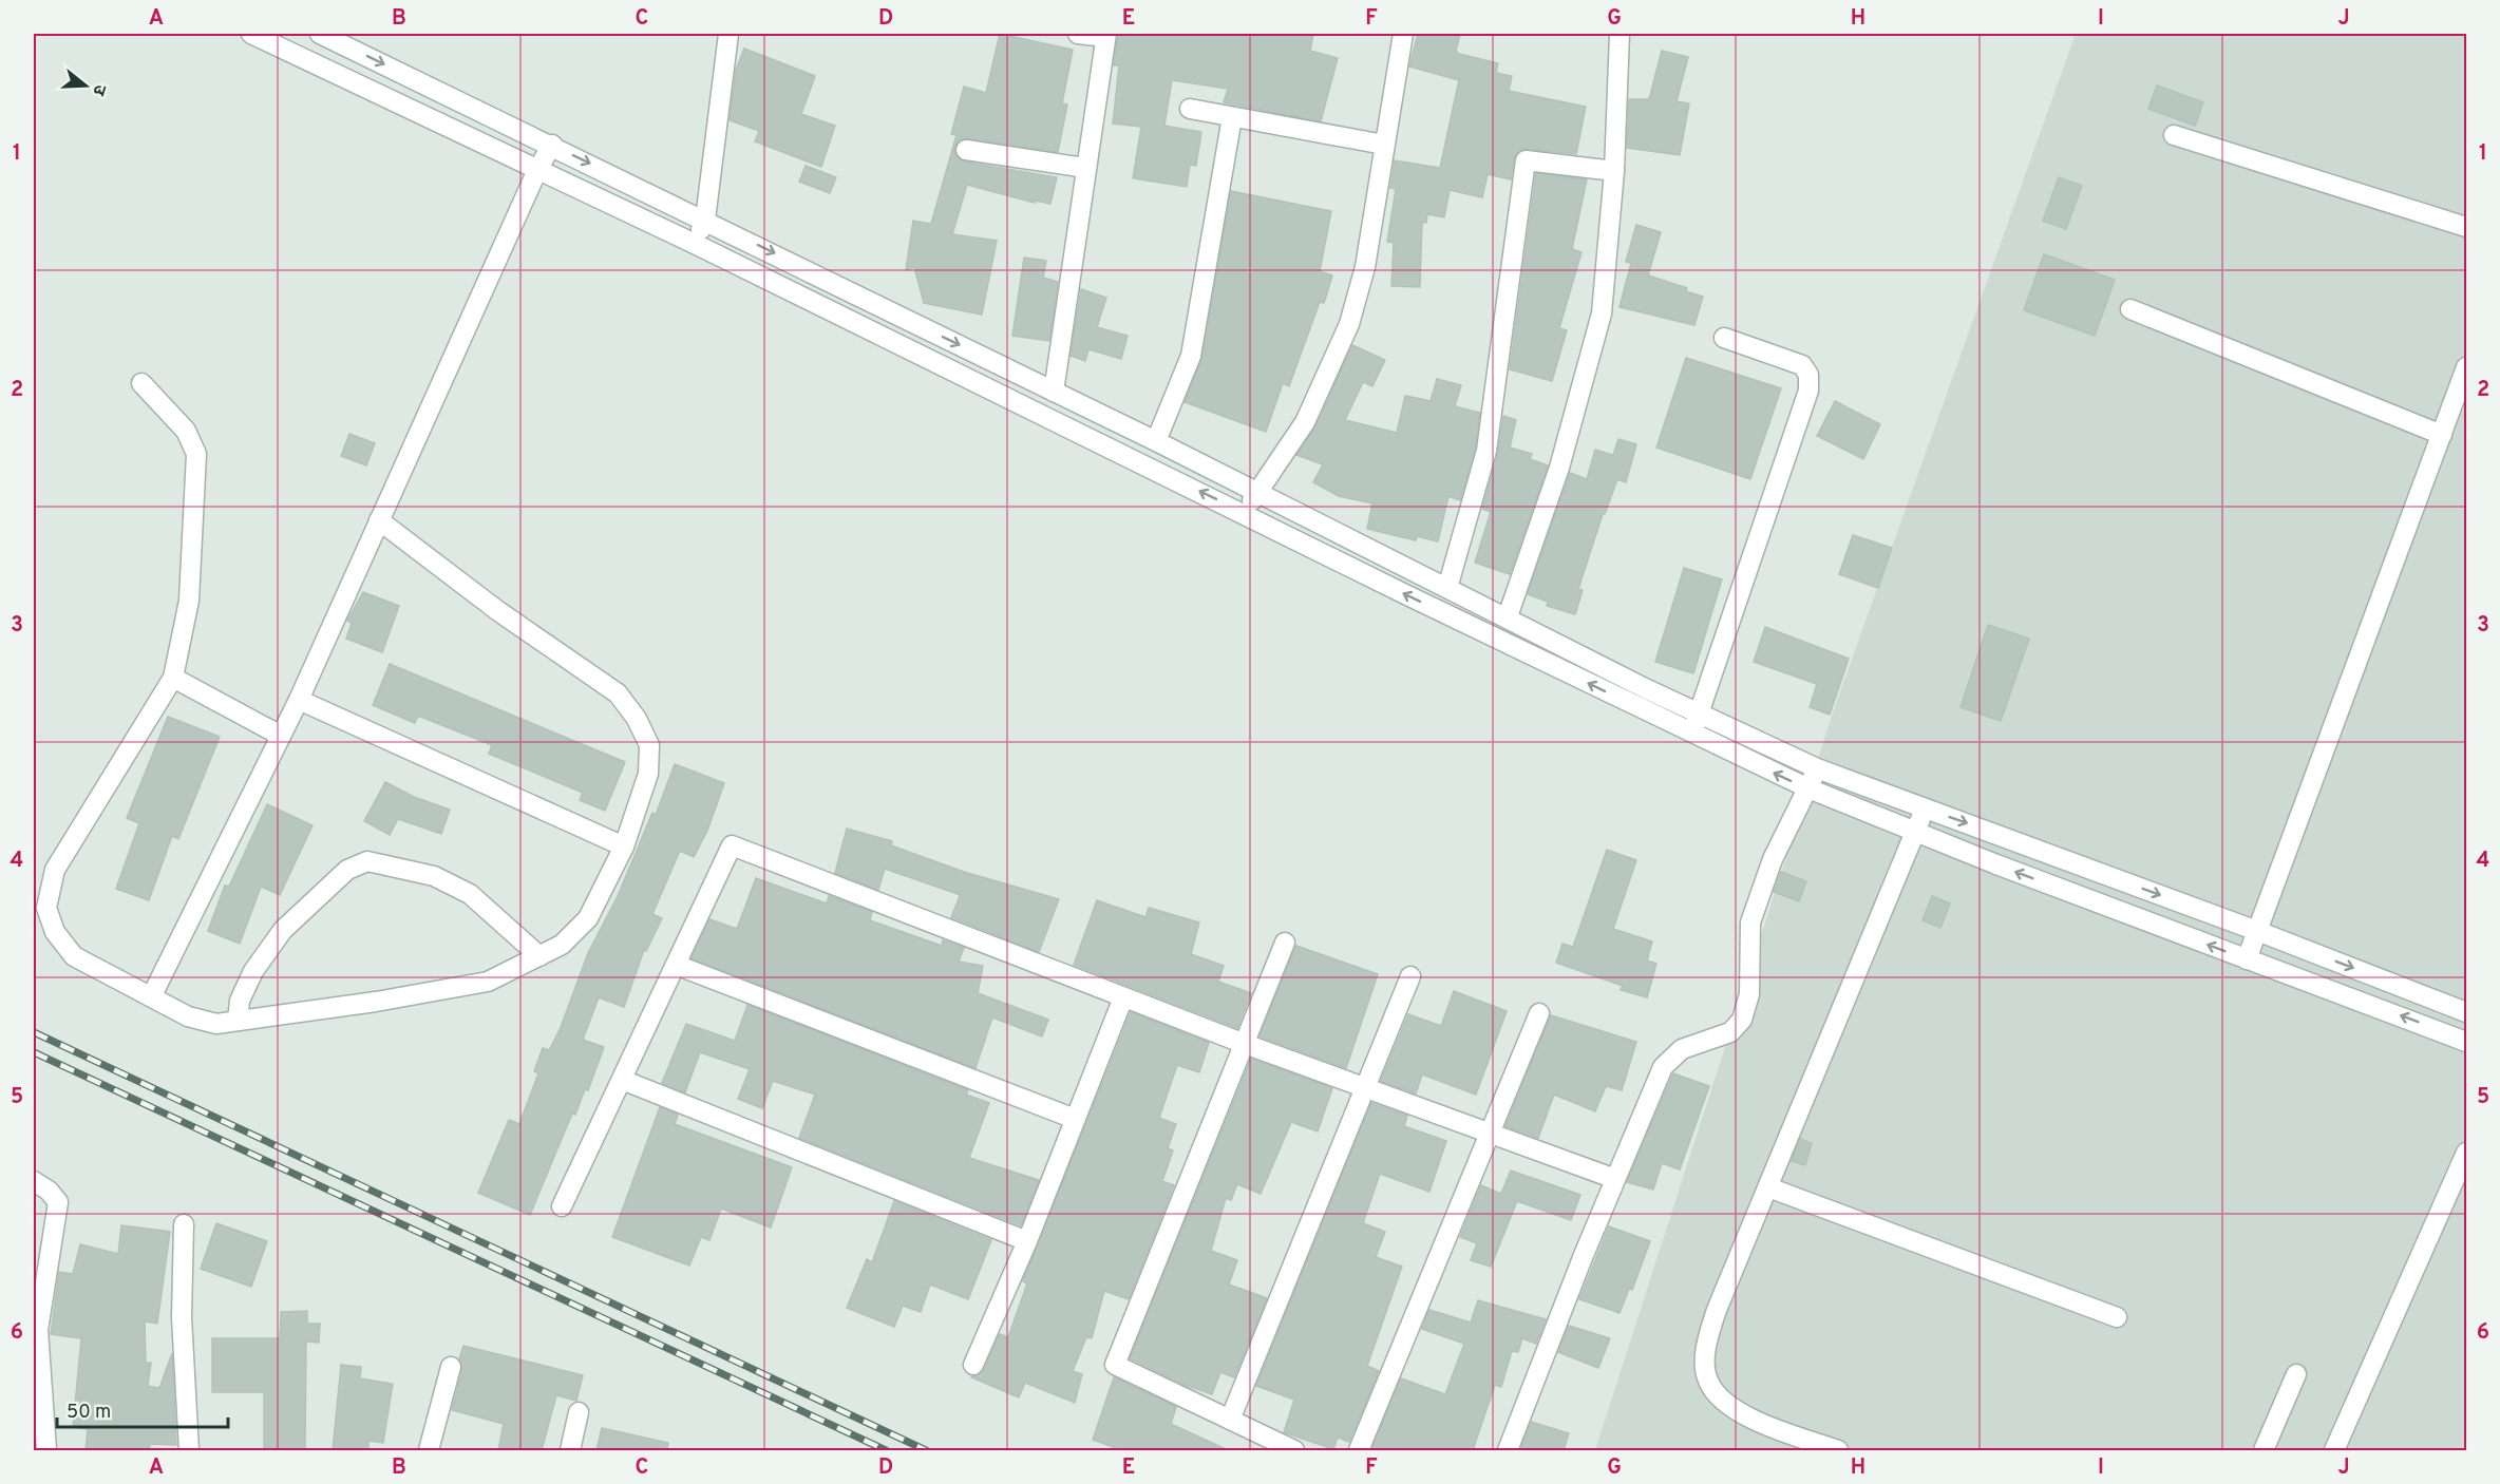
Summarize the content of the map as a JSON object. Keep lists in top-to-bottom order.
{
  "scale_bar": "50 m",
  "north": "right",
  "grid": {
    "columns": [
      "A",
      "B",
      "C",
      "D",
      "E",
      "F",
      "G",
      "H",
      "I",
      "J"
    ],
    "rows": [
      "1",
      "2",
      "3",
      "4",
      "5",
      "6"
    ]
  }
}
